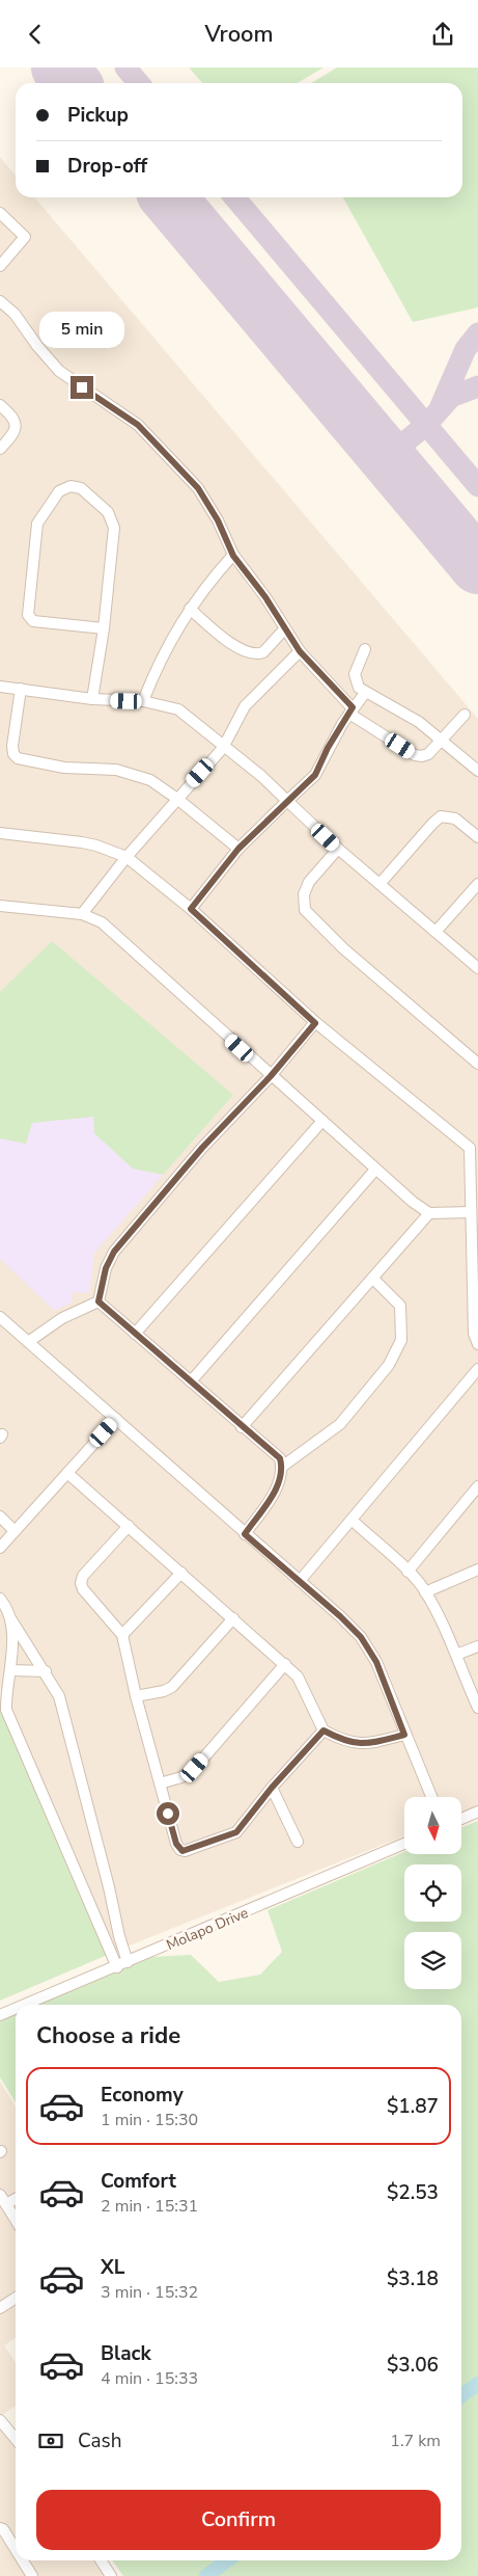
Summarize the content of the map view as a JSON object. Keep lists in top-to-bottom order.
{
  "streets": {
    "street": ["Molapo Drive"]
  },
  "north": "bottom",
  "page": {
    "header": "Vroom",
    "banner": ["Pickup", "Drop-off"],
    "bubble": "5 min",
    "heading": "Choose a ride",
    "list": [
      {
        "name": "Economy",
        "note": "1 min · 15:30",
        "value": "$1.87"
      },
      {
        "name": "Comfort",
        "note": "2 min · 15:31",
        "value": "$2.53"
      },
      {
        "name": "XL",
        "note": "3 min · 15:32",
        "value": "$3.18"
      },
      {
        "name": "Black",
        "note": "4 min · 15:33",
        "value": "$3.06"
      }
    ],
    "pay": ["Cash", "1.7 km"],
    "buttons": "Confirm"
  }
}
